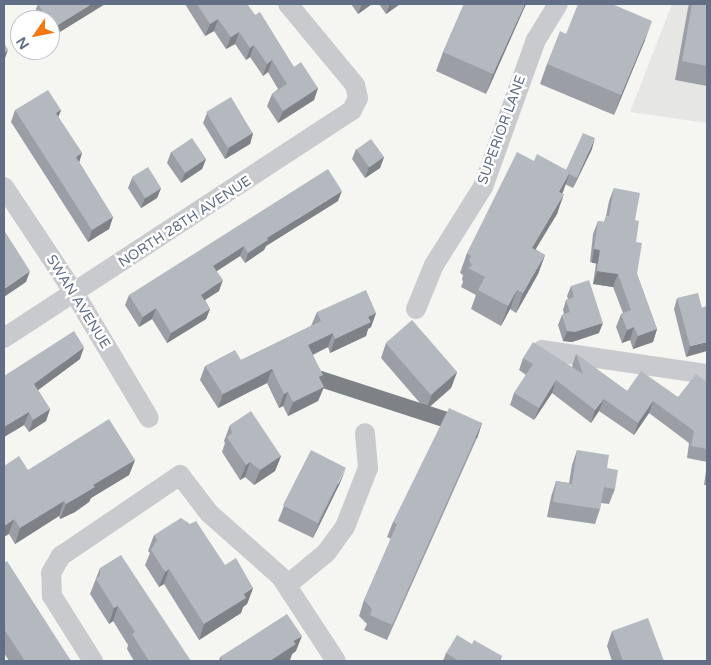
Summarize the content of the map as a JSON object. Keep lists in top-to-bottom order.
{
  "streets": {
    "street": ["SUPERIOR LANE", "NORTH 28TH AVENUE", "SWAN AVENUE"]
  },
  "crossings": [
    ["NORTH 28TH AVENUE", "SWAN AVENUE"]
  ],
  "north": "bottom left"
}
